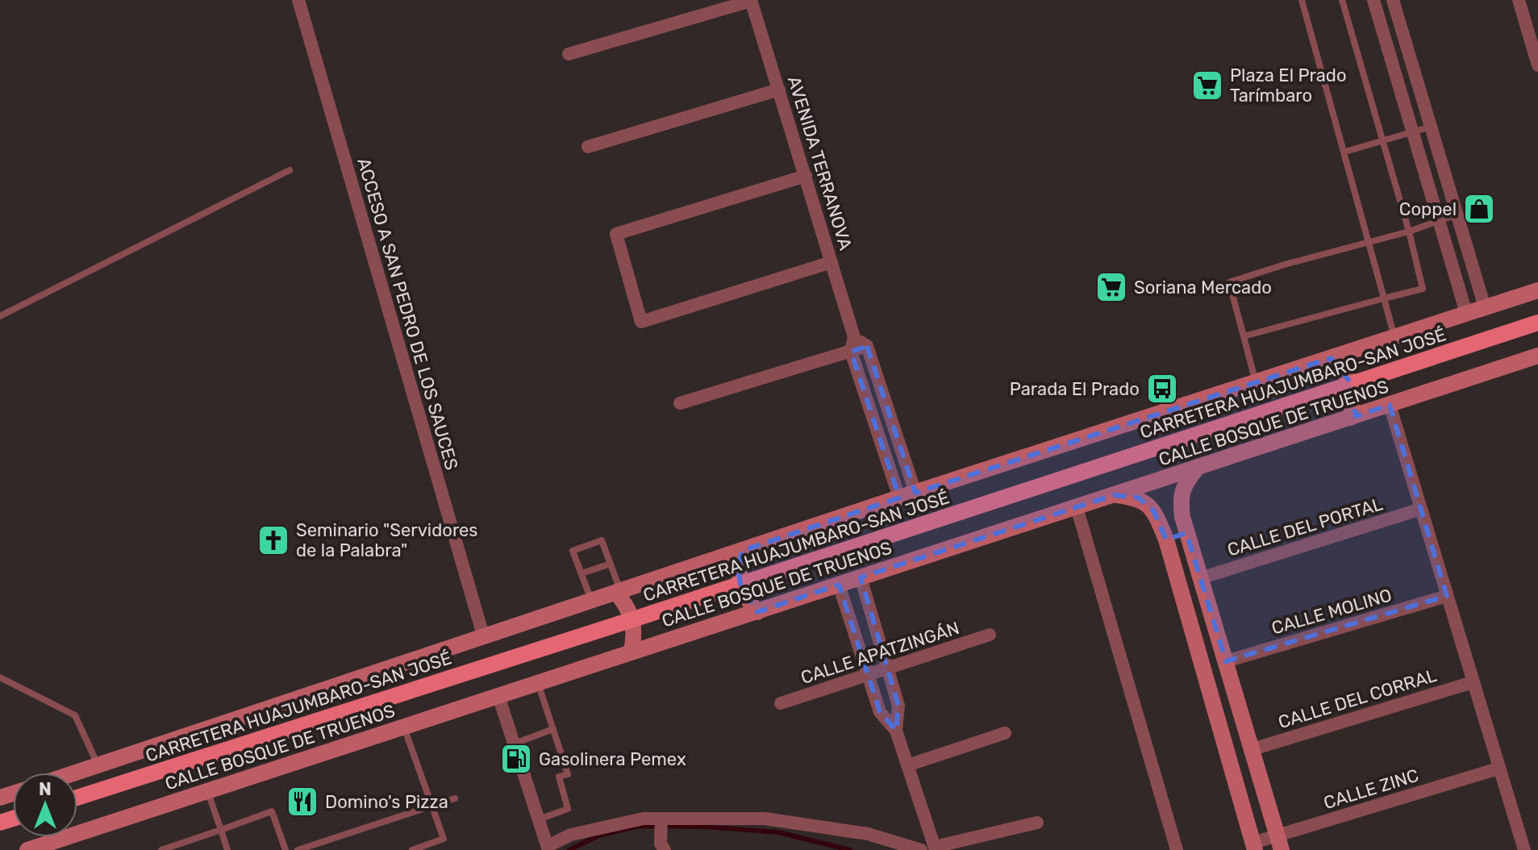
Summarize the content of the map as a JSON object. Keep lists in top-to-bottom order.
{
  "streets": {
    "main road": ["CARRETERA HUAJUMBARO-SAN JOSÉ"],
    "street": [
      "AVENIDA TERRANOVA",
      "ACCESO A SAN PEDRO DE LOS SAUCES",
      "CALLE BOSQUE DE TRUENOS",
      "CALLE DEL PORTAL",
      "CALLE MOLINO",
      "CALLE APATZINGÁN",
      "CALLE DEL CORRAL",
      "CALLE ZINC"
    ]
  },
  "places": {
    "supermarket": ["Plaza El Prado Tarímbaro", "Soriana Mercado"],
    "shop": ["Coppel"],
    "bus stop": ["Parada El Prado"],
    "church": ["Seminario \"Servidores de la Palabra\""],
    "fuel station": ["Gasolinera Pemex"],
    "restaurant": ["Domino's Pizza"]
  },
  "north": "top"
}
